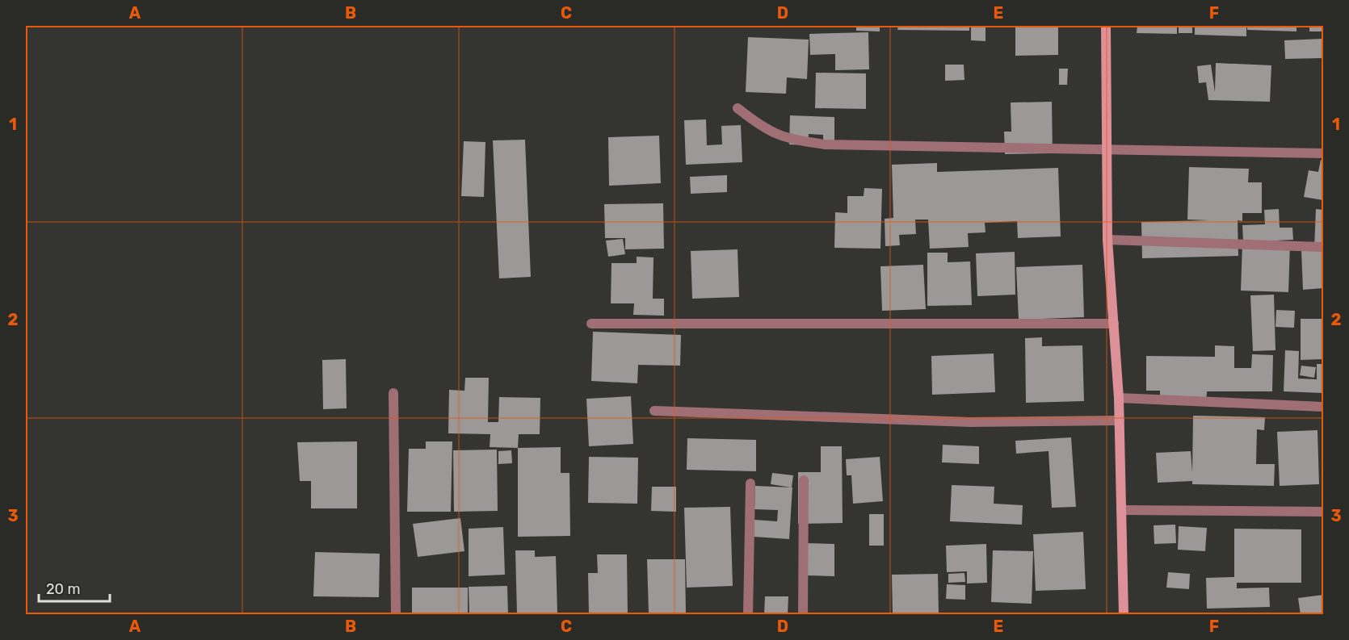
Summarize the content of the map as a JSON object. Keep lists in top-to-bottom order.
{
  "scale_bar": "20 m",
  "grid": {
    "columns": [
      "A",
      "B",
      "C",
      "D",
      "E",
      "F"
    ],
    "rows": ["1", "2", "3"]
  }
}
